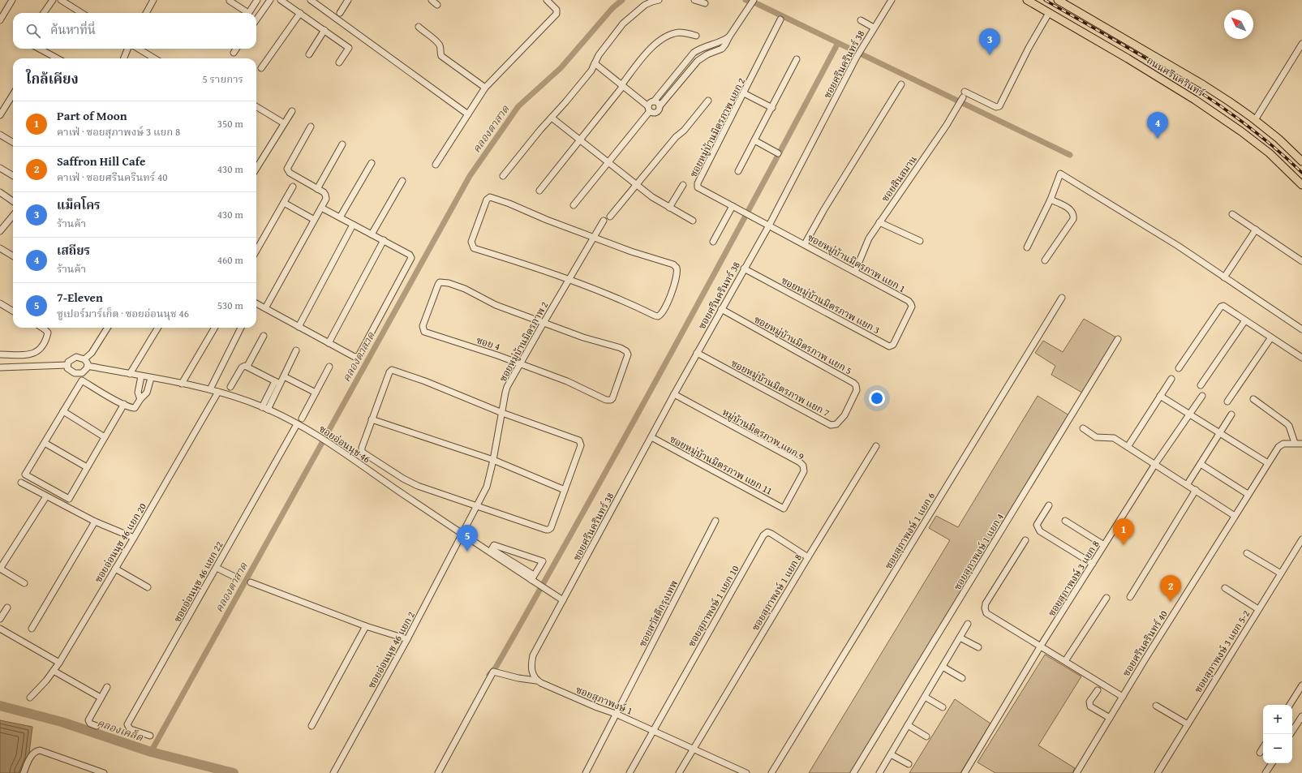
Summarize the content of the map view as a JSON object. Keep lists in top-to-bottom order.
{
  "streets": {
    "main road": ["ถนนศรีนครินทร์"],
    "street": [
      "ซอยศรีนครินทร์ 38",
      "ซอยหมู่บ้านมิตรภาพ แยก 2",
      "ซอยสินสมาน",
      "ซอยหมู่บ้านมิตรภาพ แยก 1",
      "ซอยหมู่บ้านมิตรภาพ แยก 3",
      "ซอยหมู่บ้านมิตรภาพ 2",
      "ซอย 4",
      "ซอยหมู่บ้านมิตรภาพ แยก 5",
      "ซอยหมู่บ้านมิตรภาพ แยก 7",
      "หมู่บ้านมิตรภาพ แยก 9",
      "ซอยอ่อนนุช 46",
      "ซอยหมู่บ้านมิตรภาพ แยก 11",
      "ซอยสุภาพงษ์ 1 แยก 6",
      "ซอยอ่อนนุช 46 แยก 20",
      "ซอยสุภาพงษ์ 1 แยก 4",
      "ซอยสุภาพงษ์ 3 แยก 8",
      "ซอยอ่อนนุช 46 แยก 22",
      "ซอยสุภาพงษ์ 1 แยก 8",
      "ซอยสุภาพงษ์ 1 แยก 10",
      "ซอยสวัสดีกรุงเทพ",
      "ซอยศรีนครินทร์ 40",
      "ซอยอ่อนนุช 46 แยก 2",
      "ซอยสุภาพงษ์ 3 แยก 5-2",
      "ซอยสุภาพงษ์ 1"
    ]
  },
  "crossings": [
    ["ซอยศรีนครินทร์ 38", "ซอยหมู่บ้านมิตรภาพ แยก 2"],
    ["ซอยศรีนครินทร์ 38", "ซอยหมู่บ้านมิตรภาพ แยก 1"],
    ["ซอยศรีนครินทร์ 38", "ซอยหมู่บ้านมิตรภาพ แยก 3"],
    ["ซอยศรีนครินทร์ 38", "ซอยหมู่บ้านมิตรภาพ แยก 5"],
    ["ซอยศรีนครินทร์ 38", "ซอยหมู่บ้านมิตรภาพ แยก 7"],
    ["ซอยศรีนครินทร์ 38", "หมู่บ้านมิตรภาพ แยก 9"],
    ["ซอยศรีนครินทร์ 38", "ซอยอ่อนนุช 46"],
    ["ซอยศรีนครินทร์ 38", "ซอยหมู่บ้านมิตรภาพ แยก 11"],
    ["ถนนศรีนครินทร์", "ซอยสินสมาน"],
    ["ซอยหมู่บ้านมิตรภาพ แยก 2", "ซอยหมู่บ้านมิตรภาพ แยก 1"],
    ["ซอยสินสมาน", "ซอยหมู่บ้านมิตรภาพ แยก 1"],
    ["ซอยหมู่บ้านมิตรภาพ แยก 1", "ซอยหมู่บ้านมิตรภาพ แยก 3"],
    ["ซอยหมู่บ้านมิตรภาพ 2", "ซอย 4"],
    ["ซอยหมู่บ้านมิตรภาพ 2", "ซอยอ่อนนุช 46"],
    ["ซอยหมู่บ้านมิตรภาพ 2", "ซอยอ่อนนุช 46 แยก 2"],
    ["ซอยหมู่บ้านมิตรภาพ แยก 5", "ซอยหมู่บ้านมิตรภาพ แยก 7"],
    ["หมู่บ้านมิตรภาพ แยก 9", "ซอยหมู่บ้านมิตรภาพ แยก 11"],
    ["ซอยอ่อนนุช 46", "ซอยอ่อนนุช 46 แยก 20"],
    ["ซอยอ่อนนุช 46", "ซอยอ่อนนุช 46 แยก 22"],
    ["ซอยอ่อนนุช 46", "ซอยอ่อนนุช 46 แยก 2"],
    ["ซอยสุภาพงษ์ 1 แยก 8", "ซอยสุภาพงษ์ 1 แยก 10"],
    ["ซอยสุภาพงษ์ 1 แยก 8", "ซอยสุภาพงษ์ 1"],
    ["ซอยสุภาพงษ์ 1 แยก 10", "ซอยสุภาพงษ์ 1"],
    ["ซอยสวัสดีกรุงเทพ", "ซอยสุภาพงษ์ 1"]
  ],
  "water": ["คลองตาสาด", "คลองเคล็ด"],
  "north": "top left",
  "page": {
    "search": "ค้นหาที่นี่",
    "pins": [
      "3",
      "4",
      "1",
      "5",
      "2"
    ],
    "heading": ["ใกล้เคียง", "5 รายการ"],
    "list": [
      {
        "mark": "1",
        "name": "Part of Moon",
        "note": "คาเฟ่ · ซอยสุภาพงษ์ 3 แยก 8",
        "value": "350 m"
      },
      {
        "mark": "2",
        "name": "Saffron Hill Cafe",
        "note": "คาเฟ่ · ซอยศรีนครินทร์ 40",
        "value": "430 m"
      },
      {
        "mark": "3",
        "name": "แม็คโคร",
        "note": "ร้านค้า",
        "value": "430 m"
      },
      {
        "mark": "4",
        "name": "เสถียร",
        "note": "ร้านค้า",
        "value": "460 m"
      },
      {
        "mark": "5",
        "name": "7-Eleven",
        "note": "ซูเปอร์มาร์เก็ต · ซอยอ่อนนุช 46",
        "value": "530 m"
      }
    ],
    "map_buttons": ["+", "−"]
  }
}
